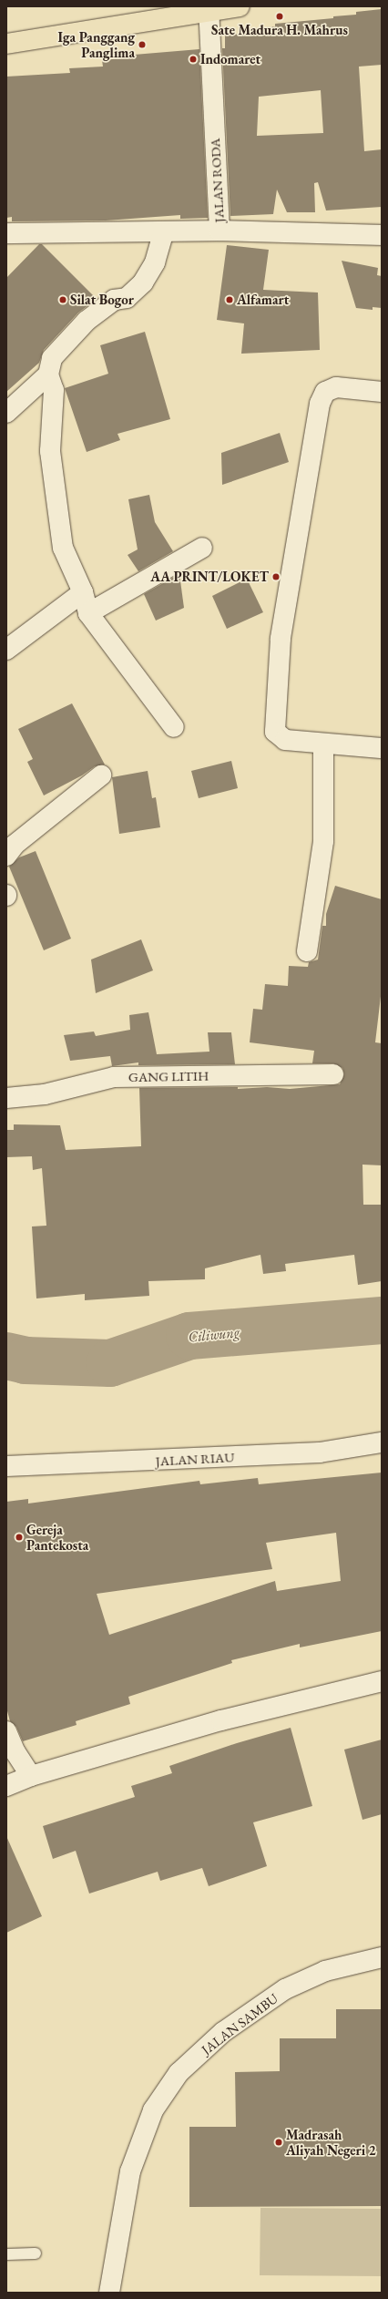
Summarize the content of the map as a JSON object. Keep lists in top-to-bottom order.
{
  "streets": {
    "street": [
      "JALAN RODA",
      "GANG LITIH",
      "JALAN RIAU",
      "JALAN SAMBU"
    ]
  },
  "water": ["Ciliwung"],
  "places": [
    "Sate Madura H. Mahrus",
    "Iga Panggang Panglima",
    "Indomaret",
    "Silat Bogor",
    "Alfamart",
    "AA PRINT/LOKET",
    "Gereja Pantekosta",
    "Madrasah Aliyah Negeri 2"
  ]
}
